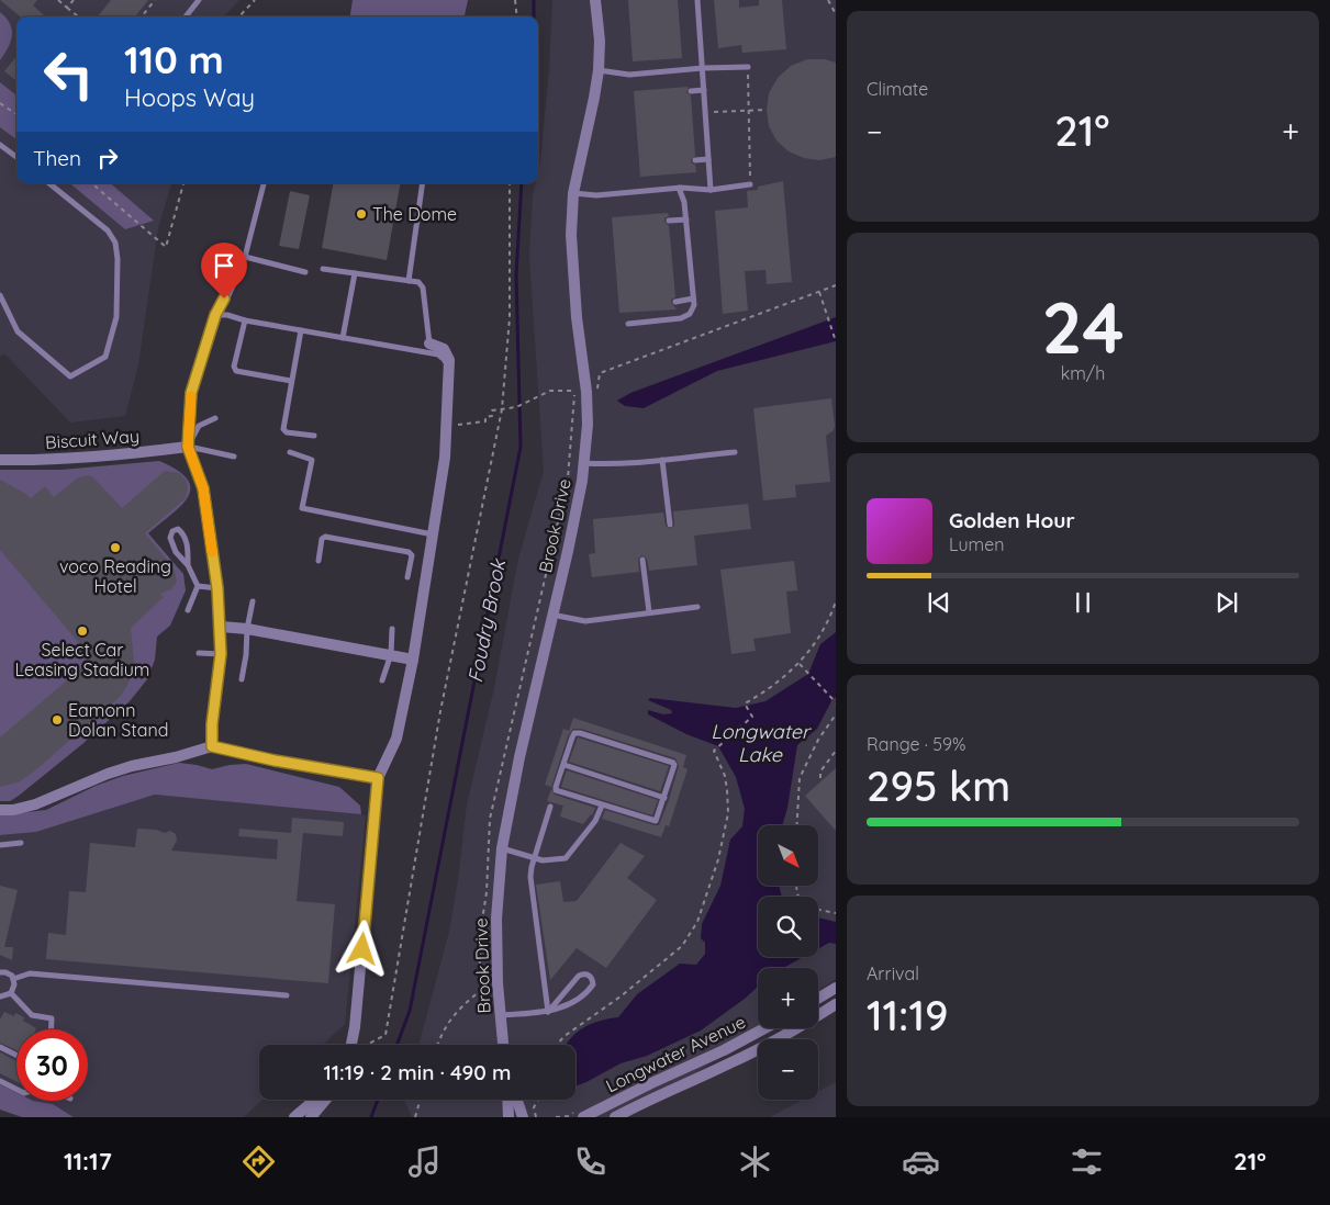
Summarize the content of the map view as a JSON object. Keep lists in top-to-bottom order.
{
  "streets": {
    "street": ["Biscuit Way", "Brook Drive", "Longwater Avenue"]
  },
  "water": ["Foudry Brook", "Longwater Lake"],
  "places": [
    "The Dome",
    "voco Reading Hotel",
    "Select Car Leasing Stadium",
    "Eamonn Dolan Stand"
  ],
  "north": "bottom right",
  "page": {
    "tile": [
      "Climate",
      ["24", "km/h"],
      ["Range · 59%", "295 km"],
      ["Arrival", "11:19"]
    ],
    "turn": ["110 m", "Hoops Way"],
    "heat": ["−", "21°", "+"],
    "then": "Then",
    "song": ["Golden Hour", "Lumen"],
    "map_buttons": ["+", "−"],
    "limit": "30",
    "trip": "11:19 · 2 min · 490 m",
    "tabs": ["11:17", "21°"]
  }
}
